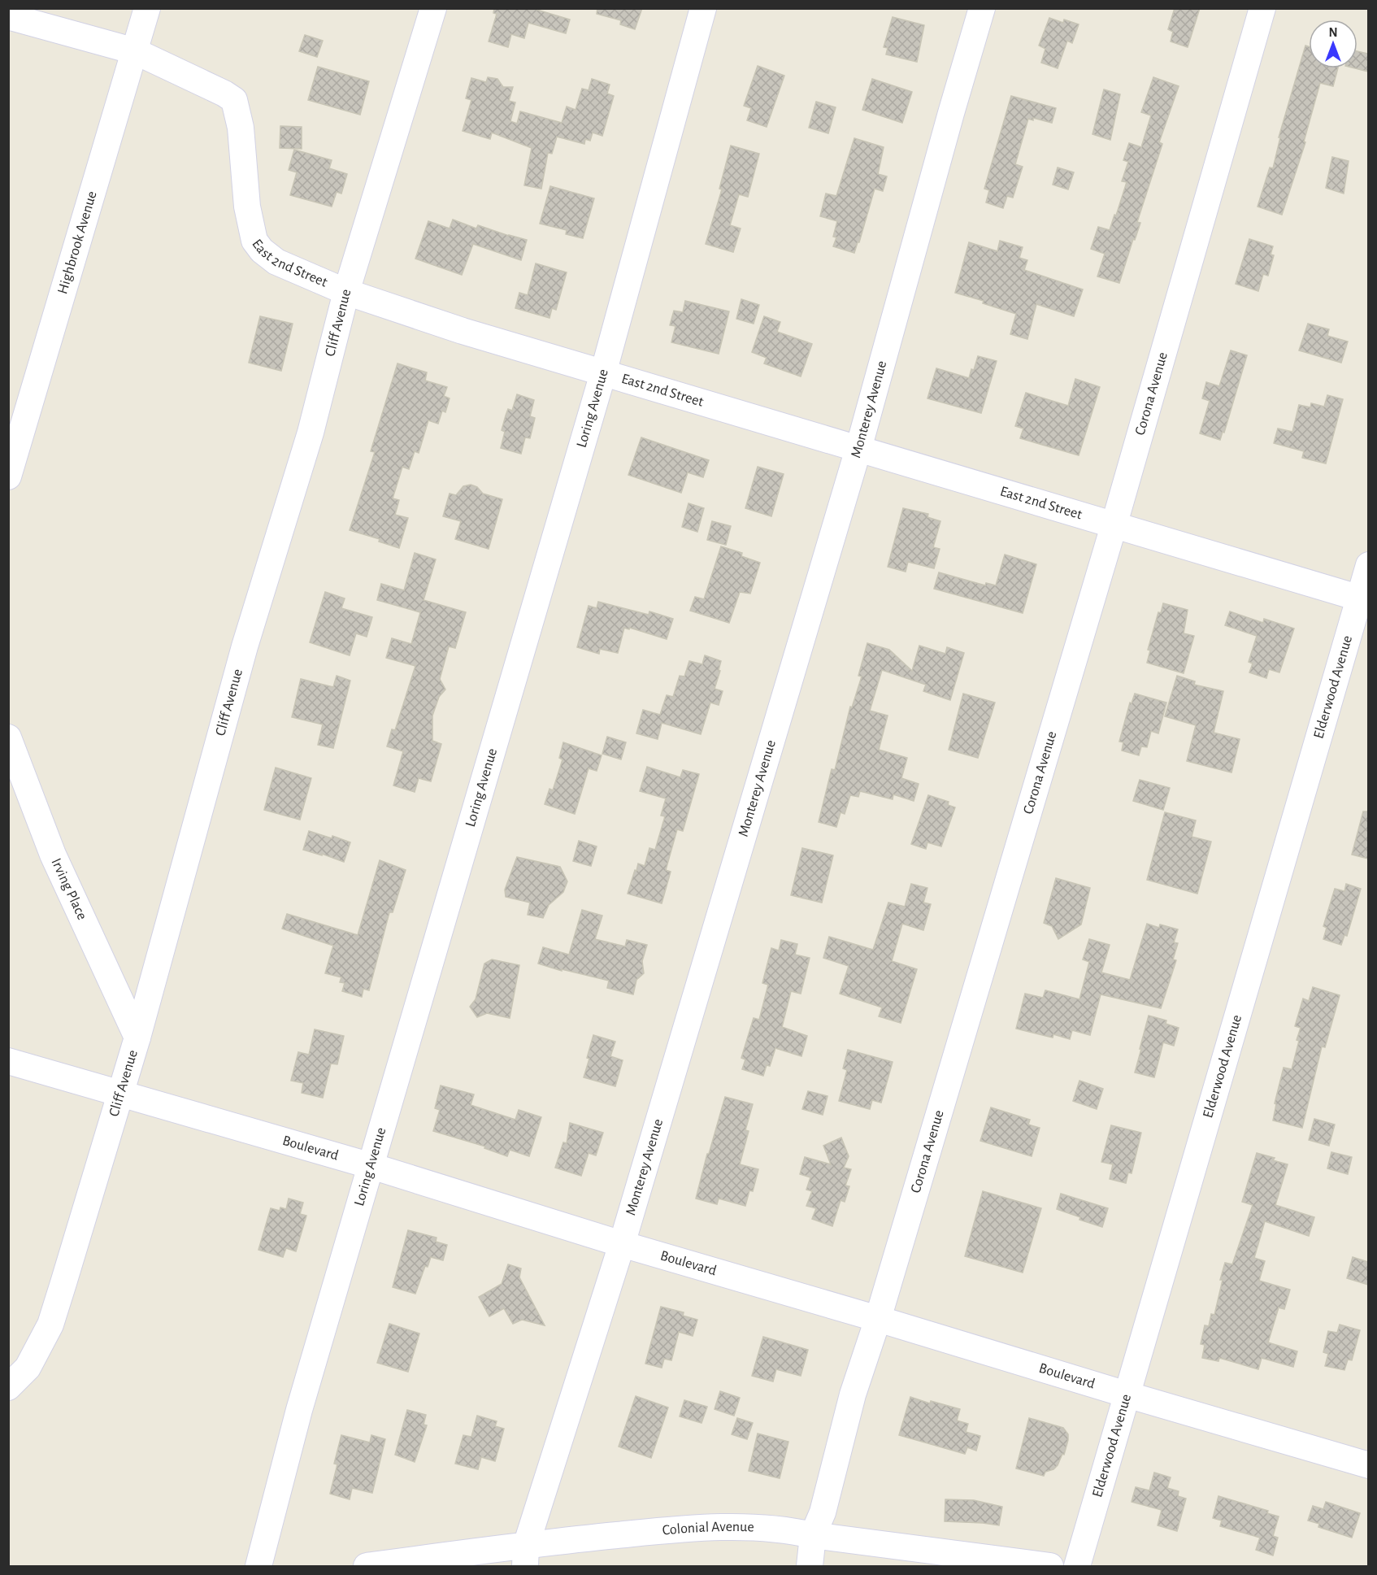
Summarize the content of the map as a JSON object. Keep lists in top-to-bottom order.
{
  "streets": {
    "street": [
      "Highbrook Avenue",
      "East 2nd Street",
      "Cliff Avenue",
      "Corona Avenue",
      "Loring Avenue",
      "Monterey Avenue",
      "Elderwood Avenue",
      "Irving Place",
      "Boulevard",
      "Colonial Avenue"
    ]
  },
  "crossings": [
    ["Highbrook Avenue", "East 2nd Street"],
    ["East 2nd Street", "Cliff Avenue"],
    ["East 2nd Street", "Corona Avenue"],
    ["East 2nd Street", "Loring Avenue"],
    ["East 2nd Street", "Monterey Avenue"],
    ["East 2nd Street", "Elderwood Avenue"],
    ["Cliff Avenue", "Irving Place"],
    ["Cliff Avenue", "Boulevard"],
    ["Corona Avenue", "Boulevard"],
    ["Corona Avenue", "Colonial Avenue"],
    ["Loring Avenue", "Boulevard"],
    ["Monterey Avenue", "Boulevard"],
    ["Monterey Avenue", "Colonial Avenue"],
    ["Elderwood Avenue", "Boulevard"]
  ],
  "north": "top"
}
